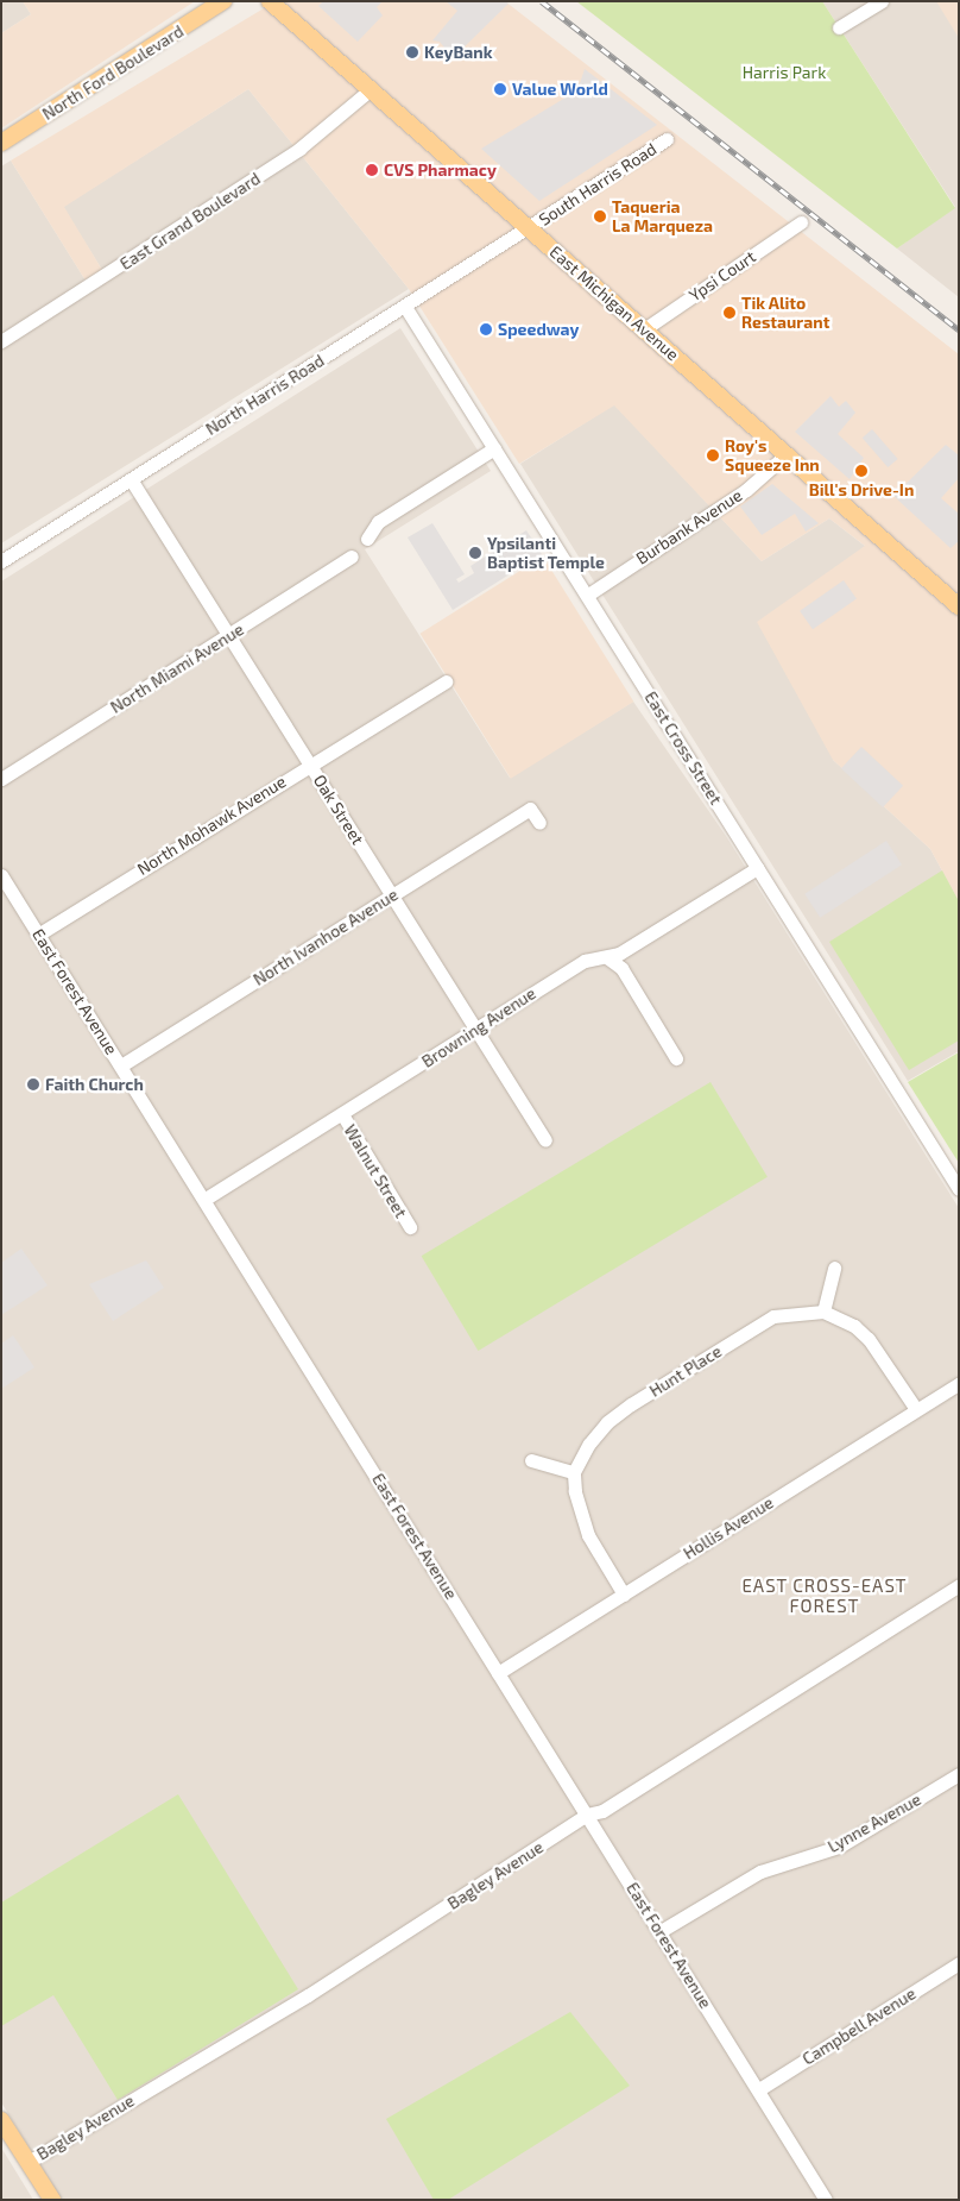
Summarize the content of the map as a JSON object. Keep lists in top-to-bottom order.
{
  "streets": {
    "main road": ["North Ford Boulevard", "East Michigan Avenue"],
    "street": [
      "South Harris Road",
      "East Grand Boulevard",
      "Ypsi Court",
      "North Harris Road",
      "Burbank Avenue",
      "North Miami Avenue",
      "East Cross Street",
      "Oak Street",
      "North Mohawk Avenue",
      "North Ivanhoe Avenue",
      "East Forest Avenue",
      "Browning Avenue",
      "Walnut Street",
      "Hunt Place",
      "Hollis Avenue",
      "Lynne Avenue",
      "Bagley Avenue",
      "Campbell Avenue"
    ]
  },
  "crossings": [
    ["South Harris Road", "East Michigan Avenue"],
    ["South Harris Road", "North Harris Road"],
    ["East Grand Boulevard", "East Michigan Avenue"],
    ["Ypsi Court", "East Michigan Avenue"],
    ["East Michigan Avenue", "North Harris Road"],
    ["East Michigan Avenue", "Burbank Avenue"],
    ["North Harris Road", "East Cross Street"],
    ["North Harris Road", "Oak Street"],
    ["Burbank Avenue", "East Cross Street"],
    ["North Miami Avenue", "Oak Street"],
    ["East Cross Street", "Browning Avenue"],
    ["Oak Street", "North Mohawk Avenue"],
    ["Oak Street", "North Ivanhoe Avenue"],
    ["Oak Street", "Browning Avenue"],
    ["North Mohawk Avenue", "East Forest Avenue"],
    ["North Ivanhoe Avenue", "East Forest Avenue"],
    ["East Forest Avenue", "Browning Avenue"],
    ["East Forest Avenue", "Hollis Avenue"],
    ["East Forest Avenue", "Lynne Avenue"],
    ["East Forest Avenue", "Bagley Avenue"],
    ["East Forest Avenue", "Campbell Avenue"],
    ["Browning Avenue", "Walnut Street"]
  ],
  "districts": ["EAST CROSS-EAST FOREST"],
  "parks": ["Harris Park"],
  "places": [
    "KeyBank",
    "Value World",
    "CVS Pharmacy",
    "Taqueria La Marqueza",
    "Tik Alito Restaurant",
    "Speedway",
    "Roy's Squeeze Inn",
    "Bill's Drive-In",
    "Ypsilanti Baptist Temple",
    "Faith Church"
  ]
}
